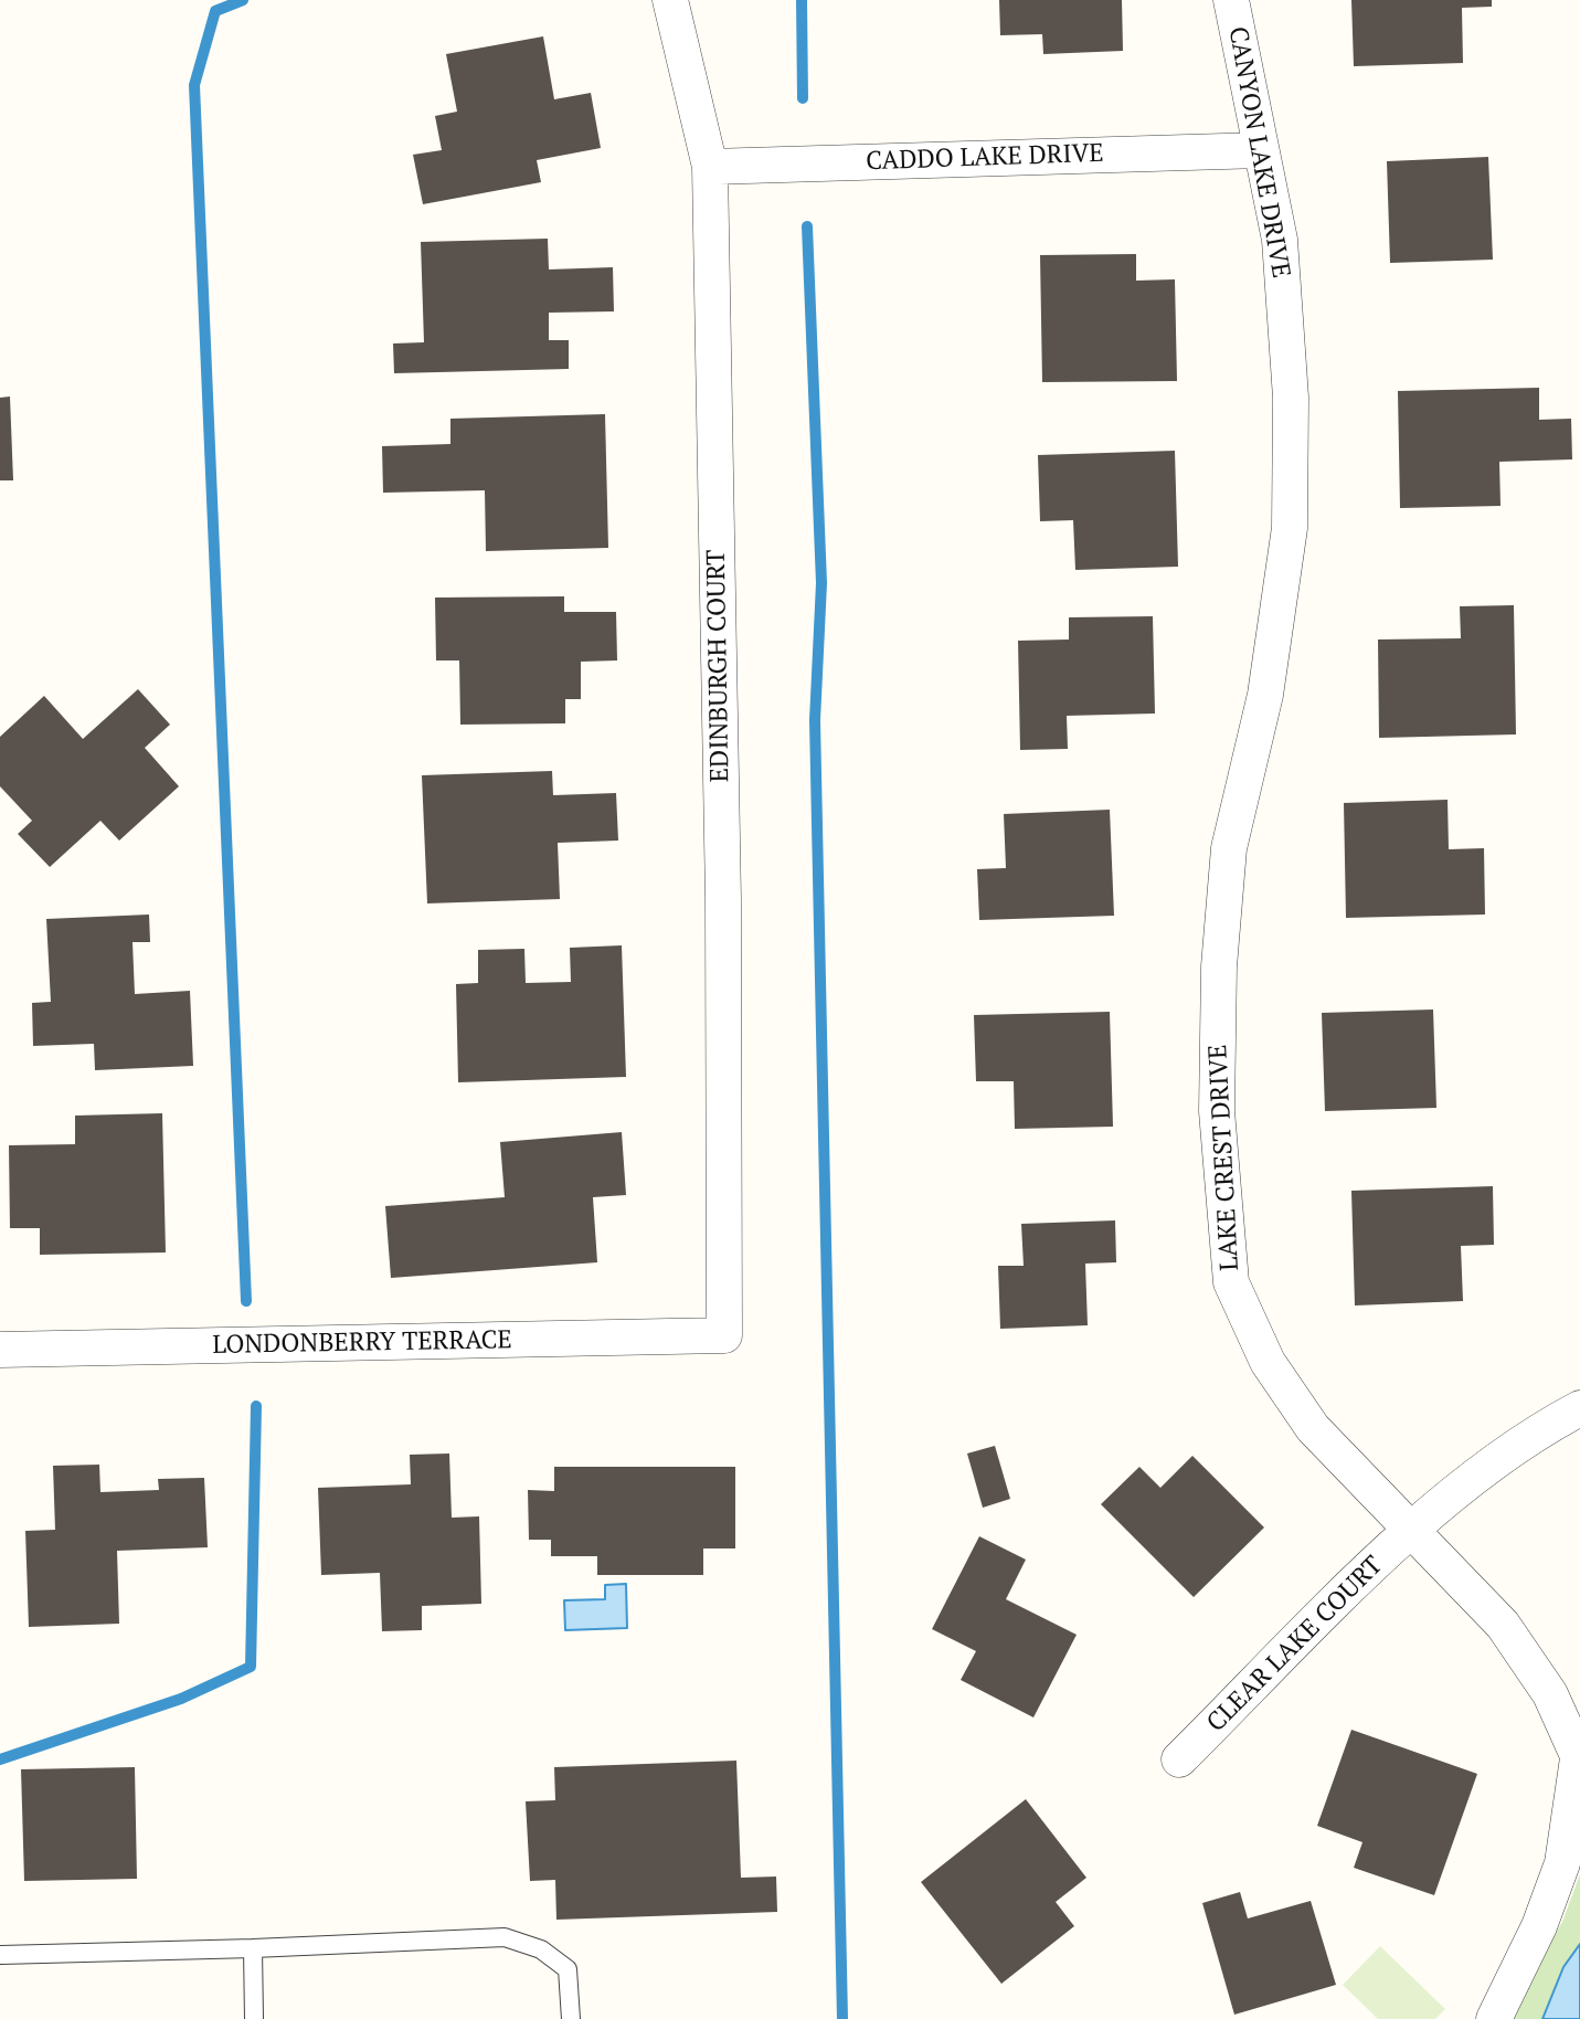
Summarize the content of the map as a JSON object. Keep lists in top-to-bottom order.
{
  "streets": {
    "street": [
      "CANYON LAKE DRIVE",
      "CADDO LAKE DRIVE",
      "EDINBURGH COURT",
      "LAKE CREST DRIVE",
      "LONDONBERRY TERRACE",
      "CLEAR LAKE COURT"
    ]
  },
  "crossings": [
    ["CANYON LAKE DRIVE", "CADDO LAKE DRIVE"],
    ["CANYON LAKE DRIVE", "LAKE CREST DRIVE"],
    ["CADDO LAKE DRIVE", "EDINBURGH COURT"],
    ["EDINBURGH COURT", "LONDONBERRY TERRACE"],
    ["LAKE CREST DRIVE", "CLEAR LAKE COURT"]
  ]
}
